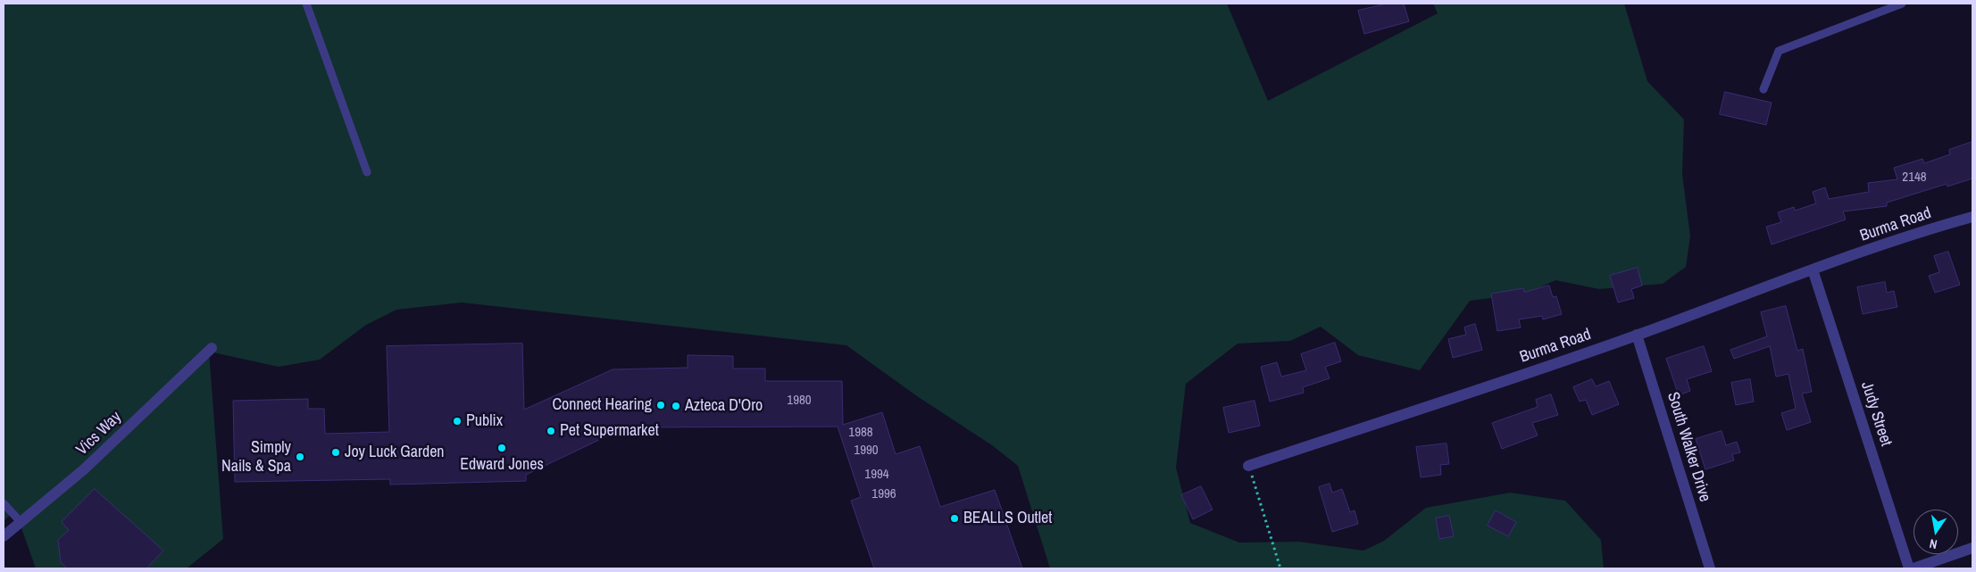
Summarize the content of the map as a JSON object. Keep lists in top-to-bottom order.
{
  "streets": {
    "street": [
      "Burma Road",
      "Judy Street",
      "Vics Way",
      "South Walker Drive"
    ]
  },
  "crossings": [
    ["Burma Road", "Judy Street"],
    ["Burma Road", "South Walker Drive"]
  ],
  "places": [
    "Connect Hearing",
    "Azteca D'Oro",
    "Publix",
    "Pet Supermarket",
    "Edward Jones",
    "Joy Luck Garden",
    "Simply Nails & Spa",
    "BEALLS Outlet"
  ],
  "house_numbers": [
    "2148",
    "1980",
    "1988",
    "1990",
    "1994",
    "1996"
  ],
  "north": "bottom"
}
